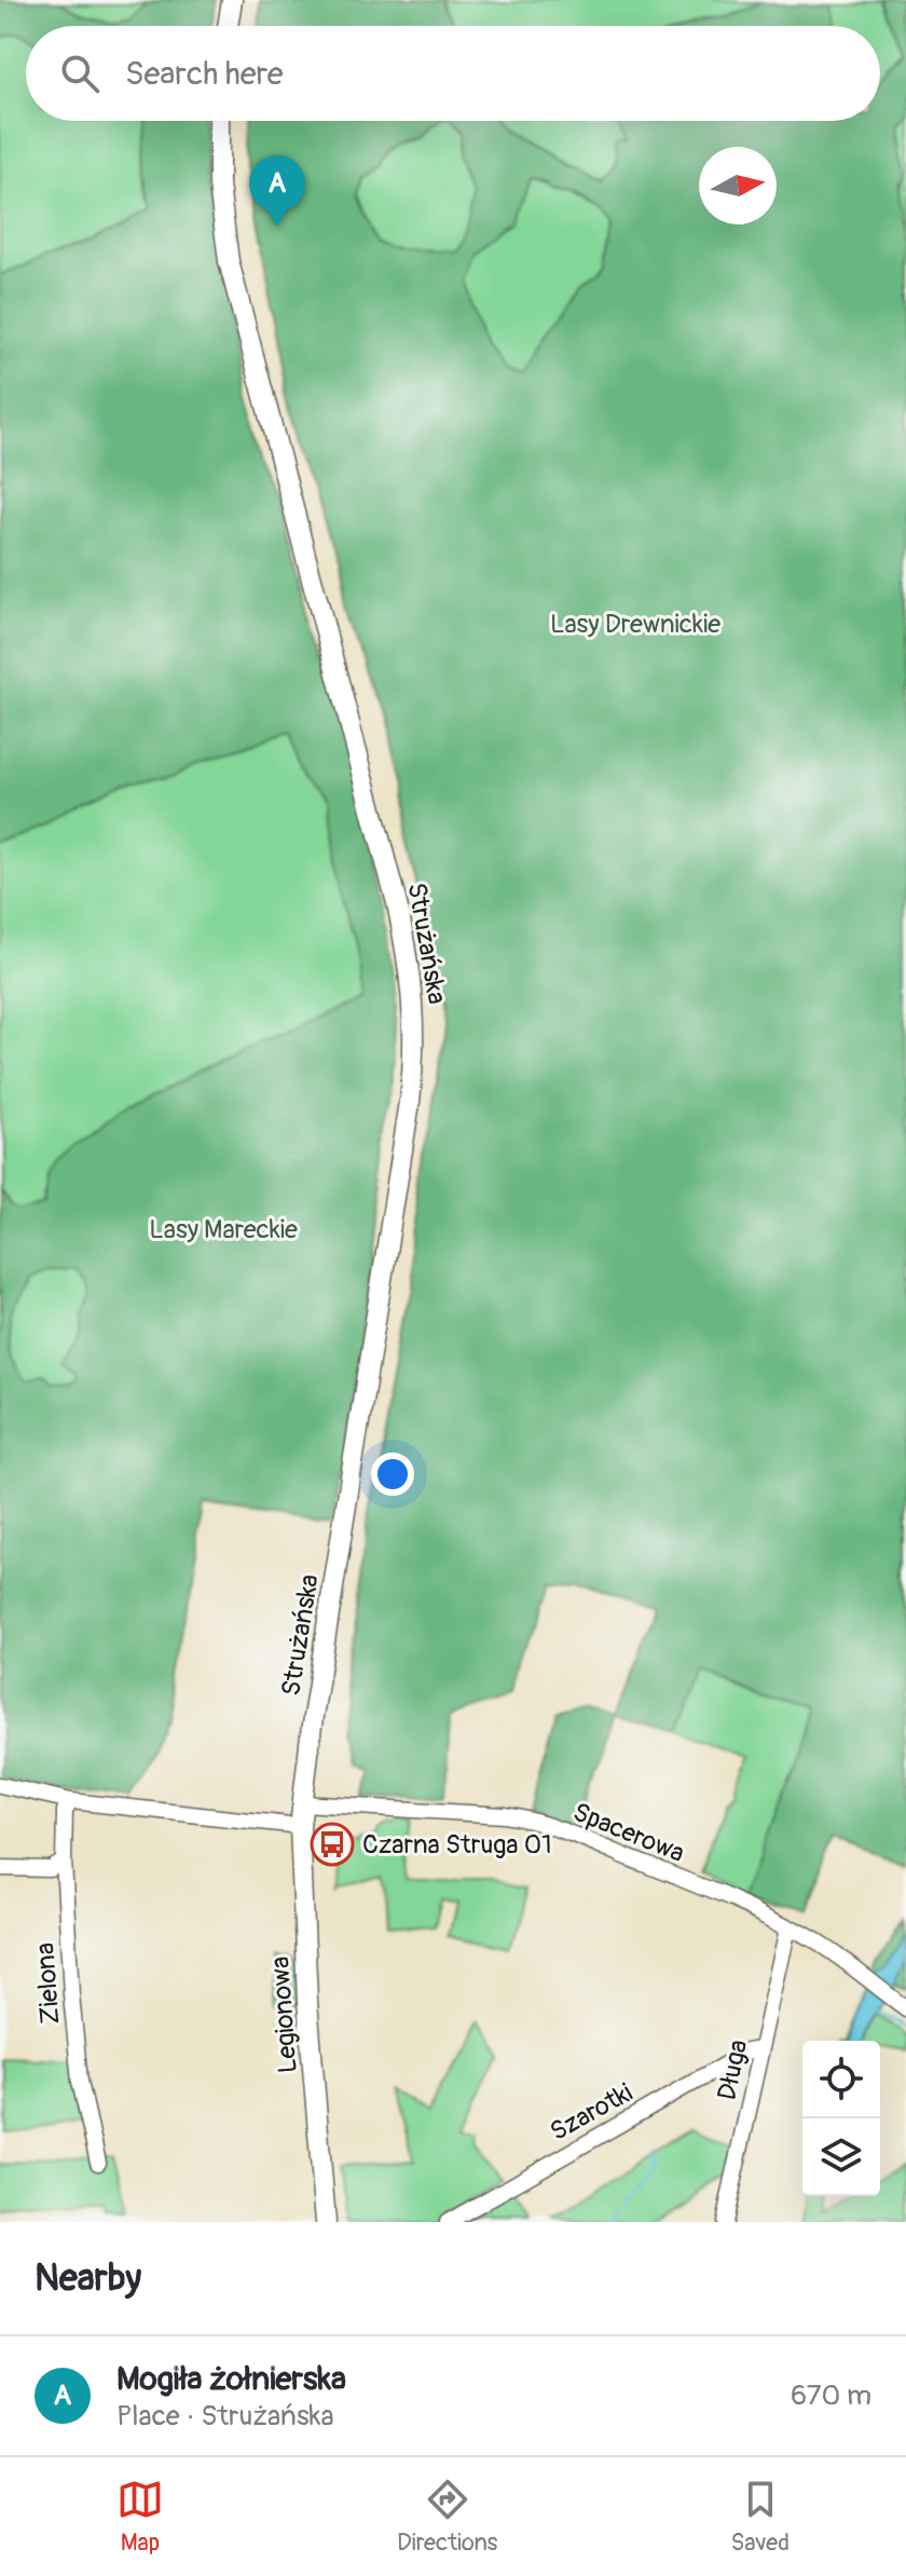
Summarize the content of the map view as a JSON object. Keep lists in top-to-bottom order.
{
  "streets": {
    "main road": ["Strużańska", "Legionowa"],
    "street": [
      "Spacerowa",
      "Zielona",
      "Długa",
      "Szarotki"
    ]
  },
  "crossings": [
    ["Strużańska", "Spacerowa"],
    ["Strużańska", "Legionowa"],
    ["Spacerowa", "Legionowa"],
    ["Spacerowa", "Długa"],
    ["Długa", "Szarotki"]
  ],
  "parks": ["Lasy Drewnickie", "Lasy Mareckie"],
  "places": {
    "bus stop": ["Czarna Struga 01"]
  },
  "north": "right",
  "page": {
    "search": "Search here",
    "pins": "A",
    "heading": "Nearby",
    "list": [
      {
        "mark": "A",
        "name": "Mogiła żołnierska",
        "note": "Place · Strużańska",
        "value": "670 m"
      }
    ],
    "nav": ["Map", "Directions", "Saved"]
  }
}
